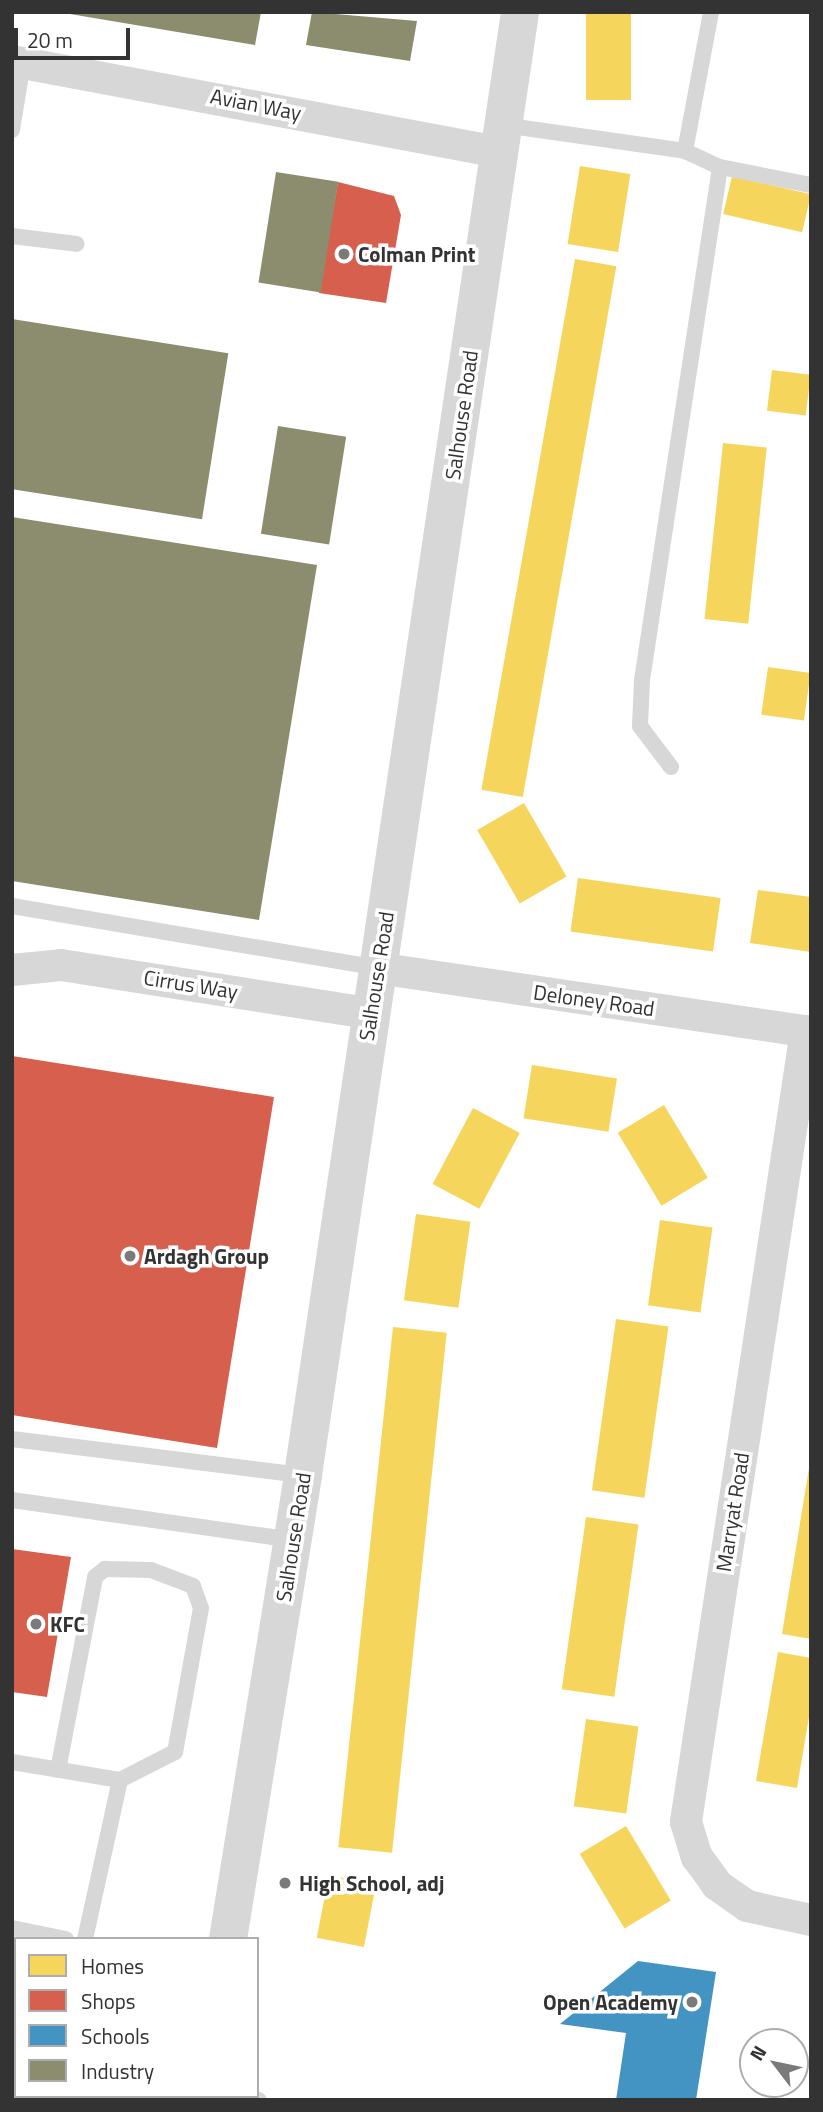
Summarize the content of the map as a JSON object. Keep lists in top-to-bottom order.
{
  "streets": {
    "street": [
      "Avian Way",
      "Salhouse Road",
      "Cirrus Way",
      "Deloney Road",
      "Marryat Road"
    ]
  },
  "crossings": [
    ["Avian Way", "Salhouse Road"],
    ["Salhouse Road", "Cirrus Way"],
    ["Salhouse Road", "Deloney Road"],
    ["Deloney Road", "Marryat Road"]
  ],
  "places": [
    "Colman Print",
    "Ardagh Group",
    "KFC",
    "High School, adj",
    "Open Academy"
  ],
  "legend": [
    "Homes",
    "Shops",
    "Schools",
    "Industry"
  ],
  "scale_bar": "20 m",
  "north": "top left"
}
